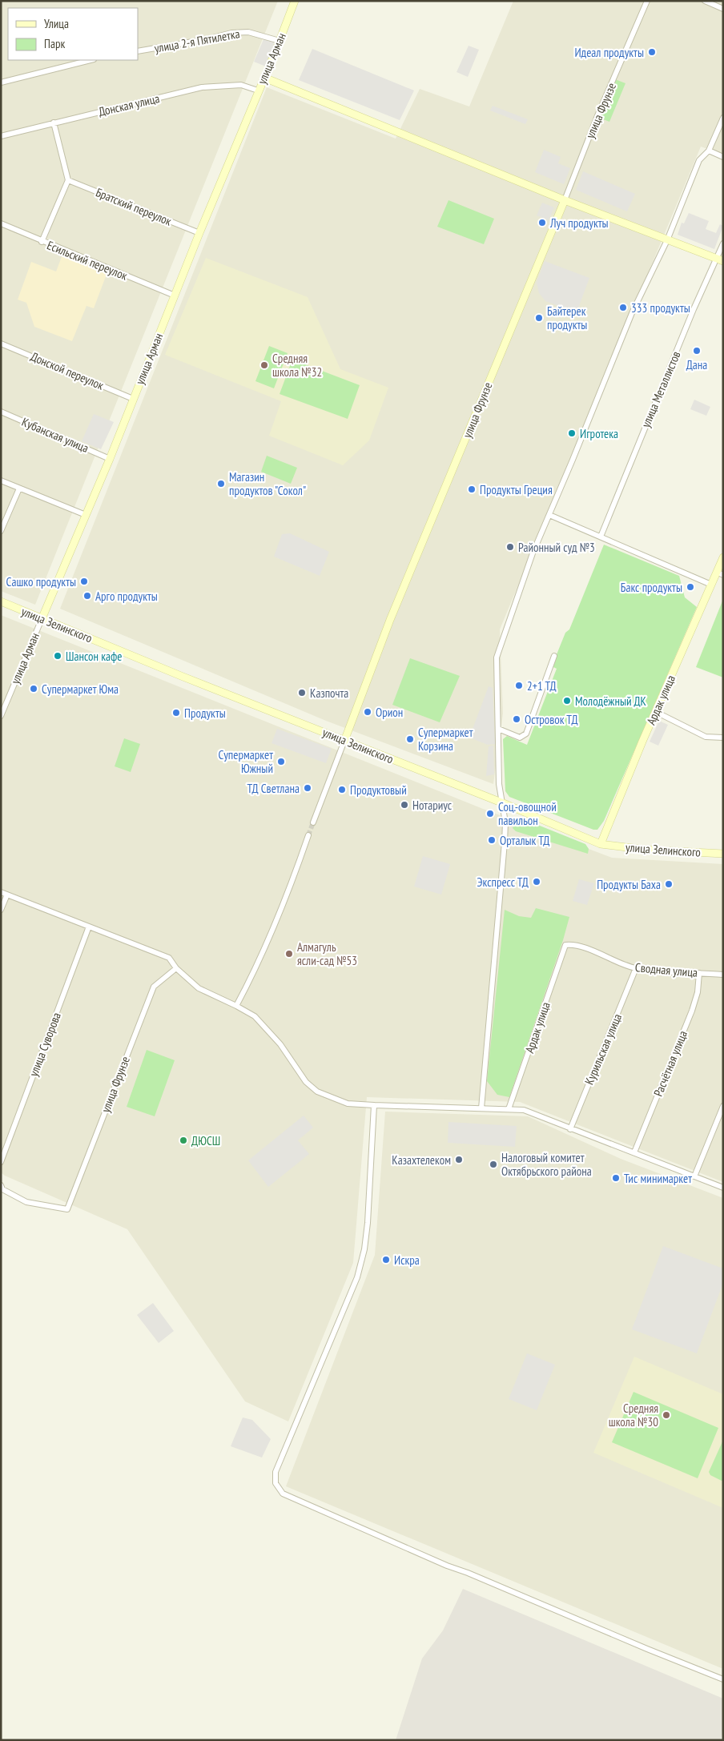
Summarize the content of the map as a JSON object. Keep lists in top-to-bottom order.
{
  "streets": {
    "street": [
      "улица 2-я Пятилетка",
      "улица Арман",
      "Донская улица",
      "улица Фрунзе",
      "Братский переулок",
      "Есильский переулок",
      "Донской переулок",
      "улица Металлистов",
      "Кубанская улица",
      "улица Зелинского",
      "Ардак улица",
      "Сводная улица",
      "улица Суворова",
      "Курильская улица",
      "Расчётная улица"
    ]
  },
  "crossings": [
    ["улица 2-я Пятилетка", "улица Арман"],
    ["улица Арман", "Донская улица"],
    ["улица Арман", "Братский переулок"],
    ["улица Арман", "Есильский переулок"],
    ["улица Арман", "Донской переулок"],
    ["улица Арман", "Кубанская улица"],
    ["улица Арман", "улица Зелинского"],
    ["улица Фрунзе", "улица Зелинского"],
    ["улица Зелинского", "Ардак улица"],
    ["Ардак улица", "Сводная улица"],
    ["Сводная улица", "Курильская улица"],
    ["Сводная улица", "Расчётная улица"]
  ],
  "places": [
    "Идеал продукты",
    "Луч продукты",
    "333 продукты",
    "Байтерек продукты",
    "Дана",
    "Средняя школа №32",
    "Игротека",
    "Магазин продуктов \"Сокол\"",
    "Продукты Греция",
    "Районный суд №3",
    "Сашко продукты",
    "Бакс продукты",
    "Арго продукты",
    "Шансон кафе",
    "2+1 ТД",
    "Супермаркет Юма",
    "Казпочта",
    "Молодёжный ДК",
    "Орион",
    "Продукты",
    "Островок ТД",
    "Супермаркет Корзина",
    "Супермаркет Южный",
    "ТД Светлана",
    "Продуктовый",
    "Нотариус",
    "Соц.-овощной павильон",
    "Орталык ТД",
    "Экспресс ТД",
    "Продукты Баха",
    "Алмагуль ясли-сад №53",
    "ДЮСШ",
    "Казахтелеком",
    "Налоговый комитет Октябрьского района",
    "Тис минимаркет",
    "Искра",
    "Средняя школа №30"
  ],
  "legend": ["Улица", "Парк"]
}
